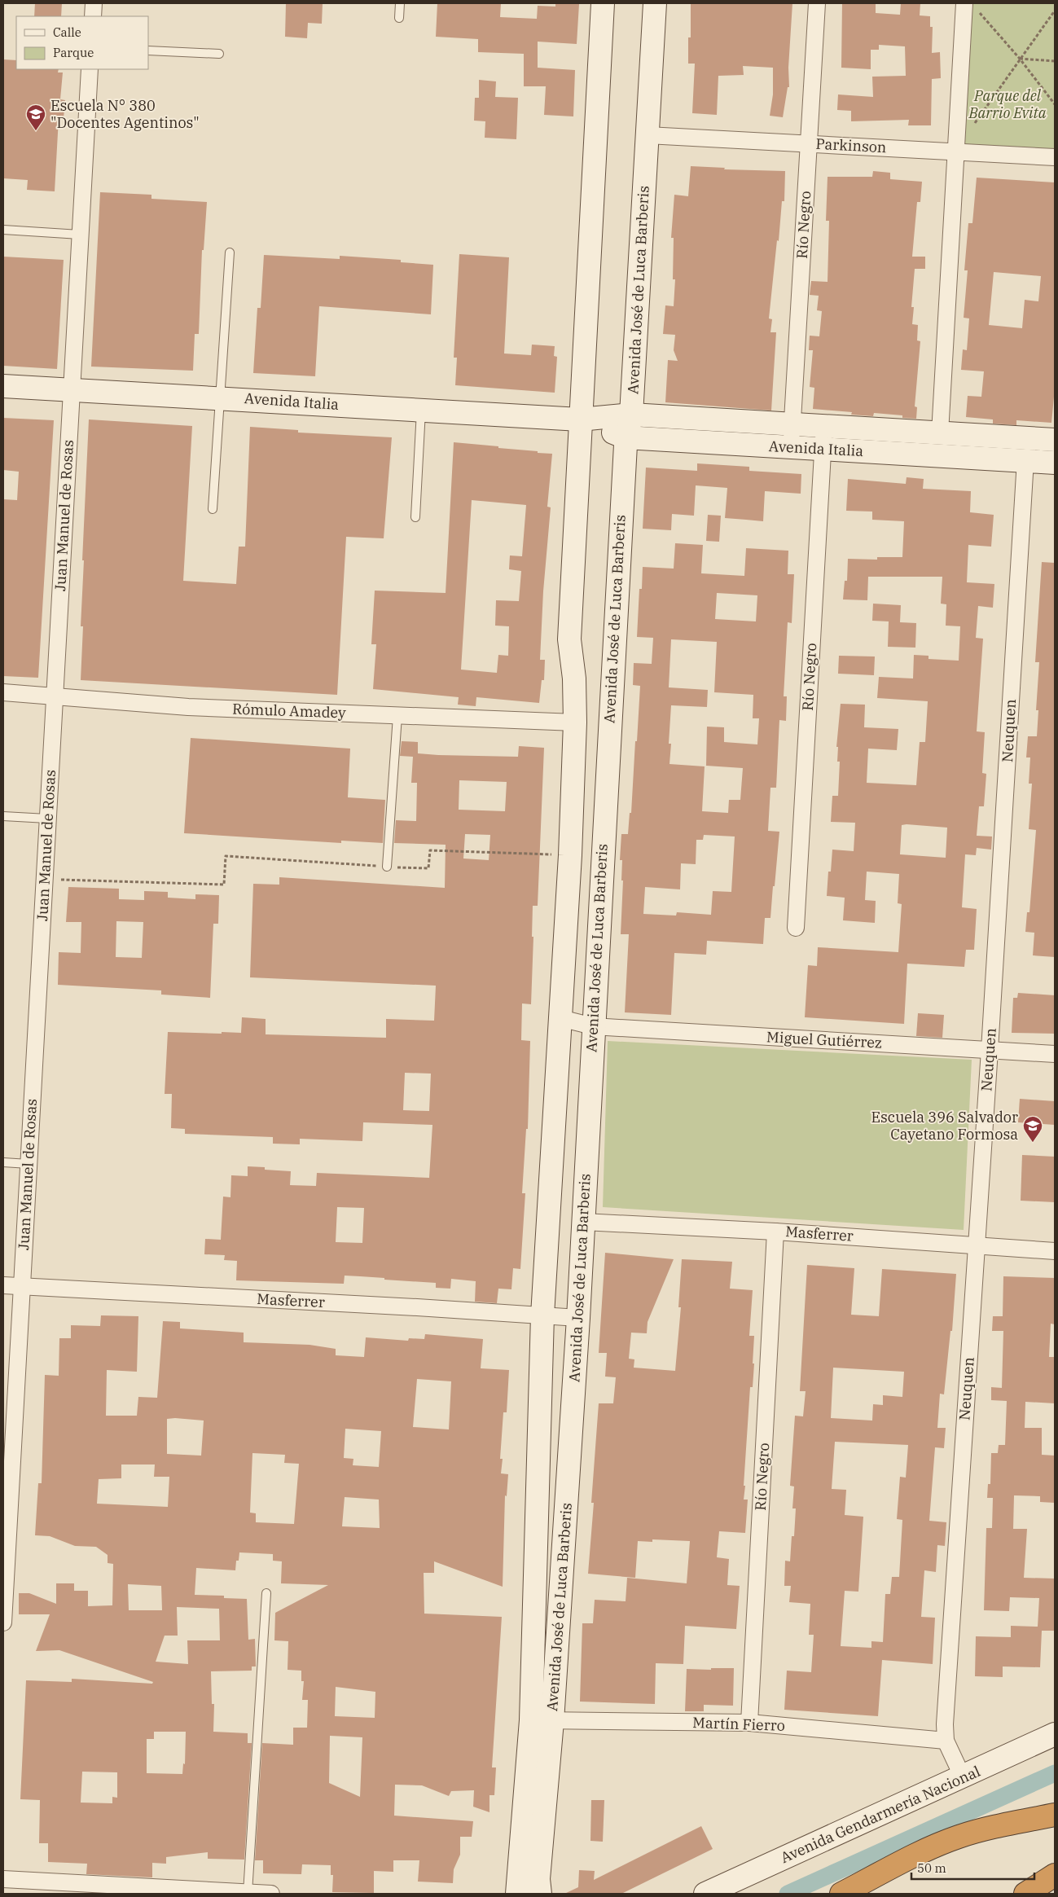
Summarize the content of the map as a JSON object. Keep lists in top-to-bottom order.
{
  "streets": {
    "main road": ["Avenida José de Luca Barberis", "Avenida Italia", "Avenida Gendarmería Nacional"],
    "street": [
      "Parkinson",
      "Río Negro",
      "Juan Manuel de Rosas",
      "Rómulo Amadey",
      "Neuquen",
      "Miguel Gutiérrez",
      "Masferrer",
      "Martín Fierro"
    ]
  },
  "crossings": [
    ["Parkinson", "Río Negro"],
    ["Parkinson", "Avenida José de Luca Barberis"],
    ["Río Negro", "Avenida Italia"],
    ["Río Negro", "Masferrer"],
    ["Río Negro", "Martín Fierro"],
    ["Avenida José de Luca Barberis", "Avenida Italia"],
    ["Avenida José de Luca Barberis", "Rómulo Amadey"],
    ["Avenida José de Luca Barberis", "Miguel Gutiérrez"],
    ["Avenida José de Luca Barberis", "Masferrer"],
    ["Avenida José de Luca Barberis", "Martín Fierro"],
    ["Avenida Italia", "Juan Manuel de Rosas"],
    ["Avenida Italia", "Neuquen"],
    ["Juan Manuel de Rosas", "Rómulo Amadey"],
    ["Juan Manuel de Rosas", "Masferrer"],
    ["Neuquen", "Miguel Gutiérrez"],
    ["Neuquen", "Masferrer"],
    ["Neuquen", "Martín Fierro"],
    ["Neuquen", "Avenida Gendarmería Nacional"]
  ],
  "parks": ["Parque del Barrio Evita"],
  "places": {
    "school or university": ["Escuela N° 380 \"Docentes Agentinos\"", "Escuela 396 Salvador Cayetano Formosa"]
  },
  "legend": ["Calle", "Parque"],
  "scale_bar": "50 m"
}
